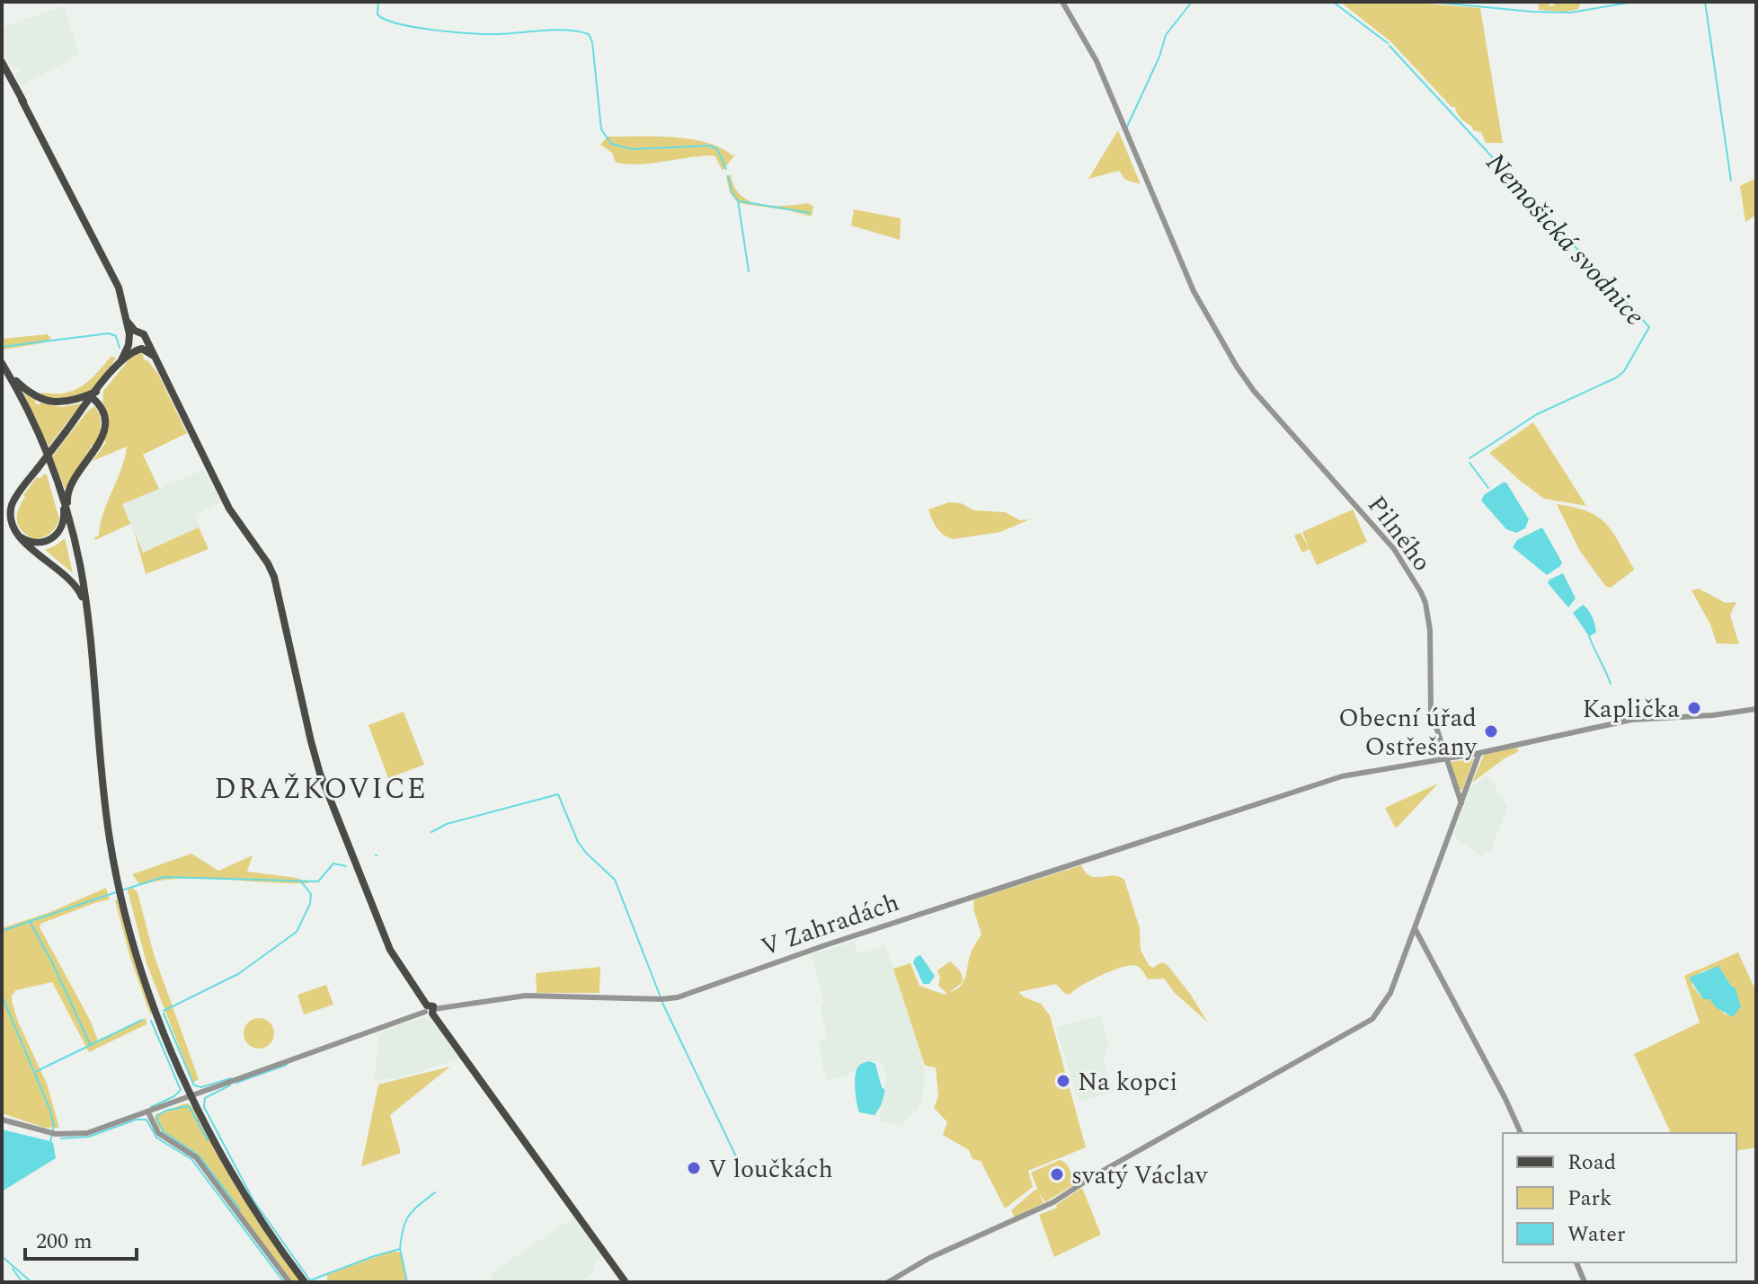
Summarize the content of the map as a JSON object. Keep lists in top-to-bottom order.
{
  "streets": {
    "street": ["Pilného", "V Zahradách"]
  },
  "crossings": [
    ["Pilného", "V Zahradách"]
  ],
  "districts": ["DRAŽKOVICE"],
  "water": ["Nemošická svodnice"],
  "places": [
    "Kaplička",
    "Obecní úřad Ostřešany",
    "Na kopci",
    "V loučkách",
    "svatý Václav"
  ],
  "legend": ["Road", "Park", "Water"],
  "scale_bar": "200 m"
}
